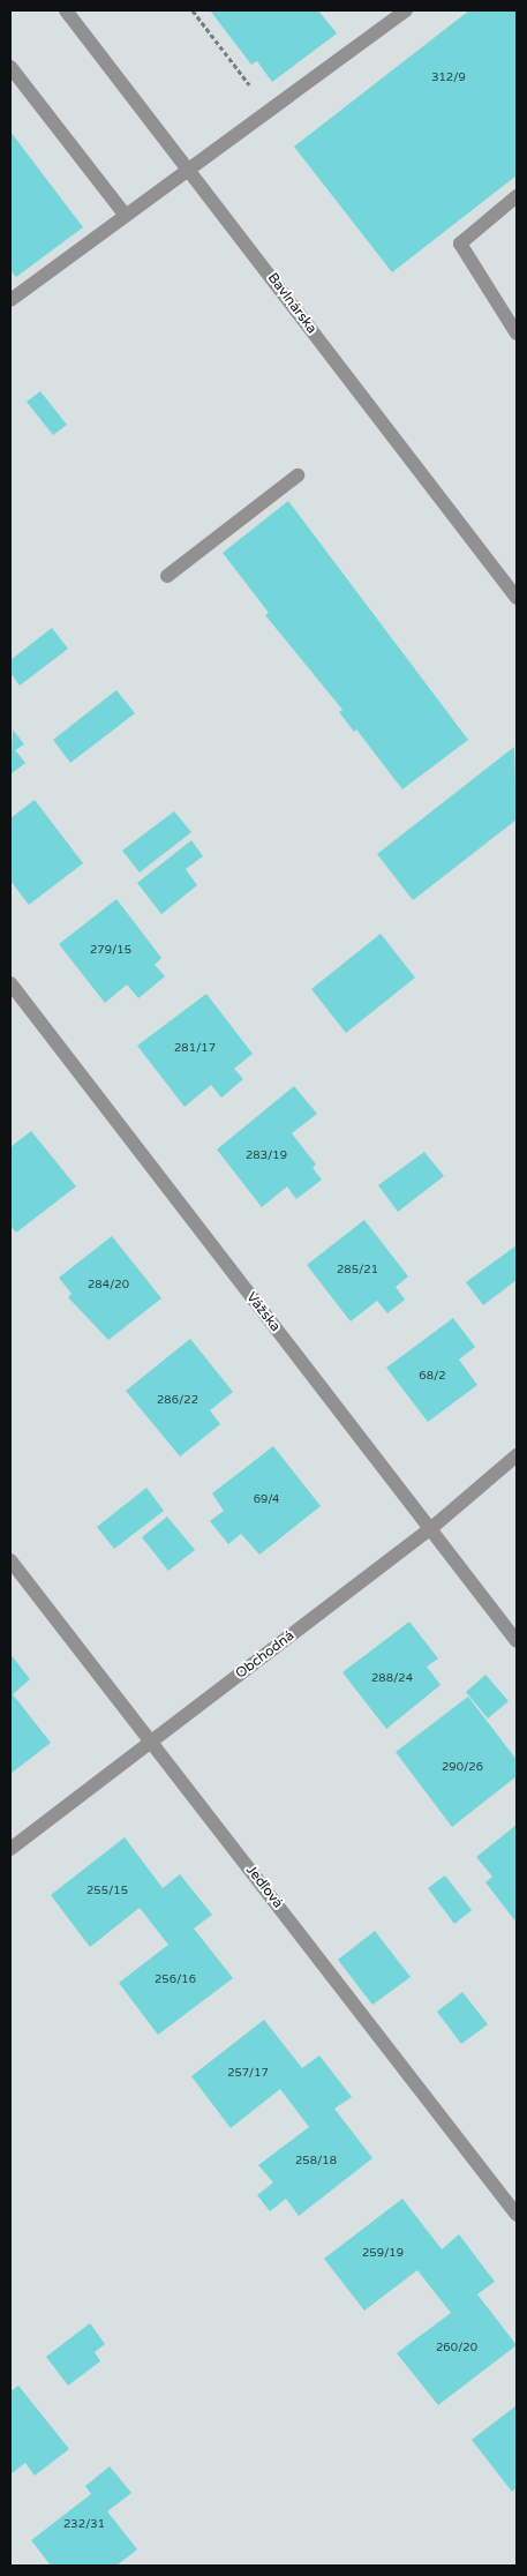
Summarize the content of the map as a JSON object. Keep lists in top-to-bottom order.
{
  "streets": {
    "street": [
      "Bavlnárska",
      "Vážska",
      "Obchodná",
      "Jedľová"
    ]
  },
  "crossings": [
    ["Vážska", "Obchodná"],
    ["Obchodná", "Jedľová"]
  ],
  "house_numbers": [
    "312/9",
    "279/15",
    "281/17",
    "283/19",
    "285/21",
    "284/20",
    "68/2",
    "286/22",
    "69/4",
    "288/24",
    "290/26",
    "255/15",
    "256/16",
    "257/17",
    "258/18",
    "259/19",
    "260/20",
    "232/31"
  ]
}
